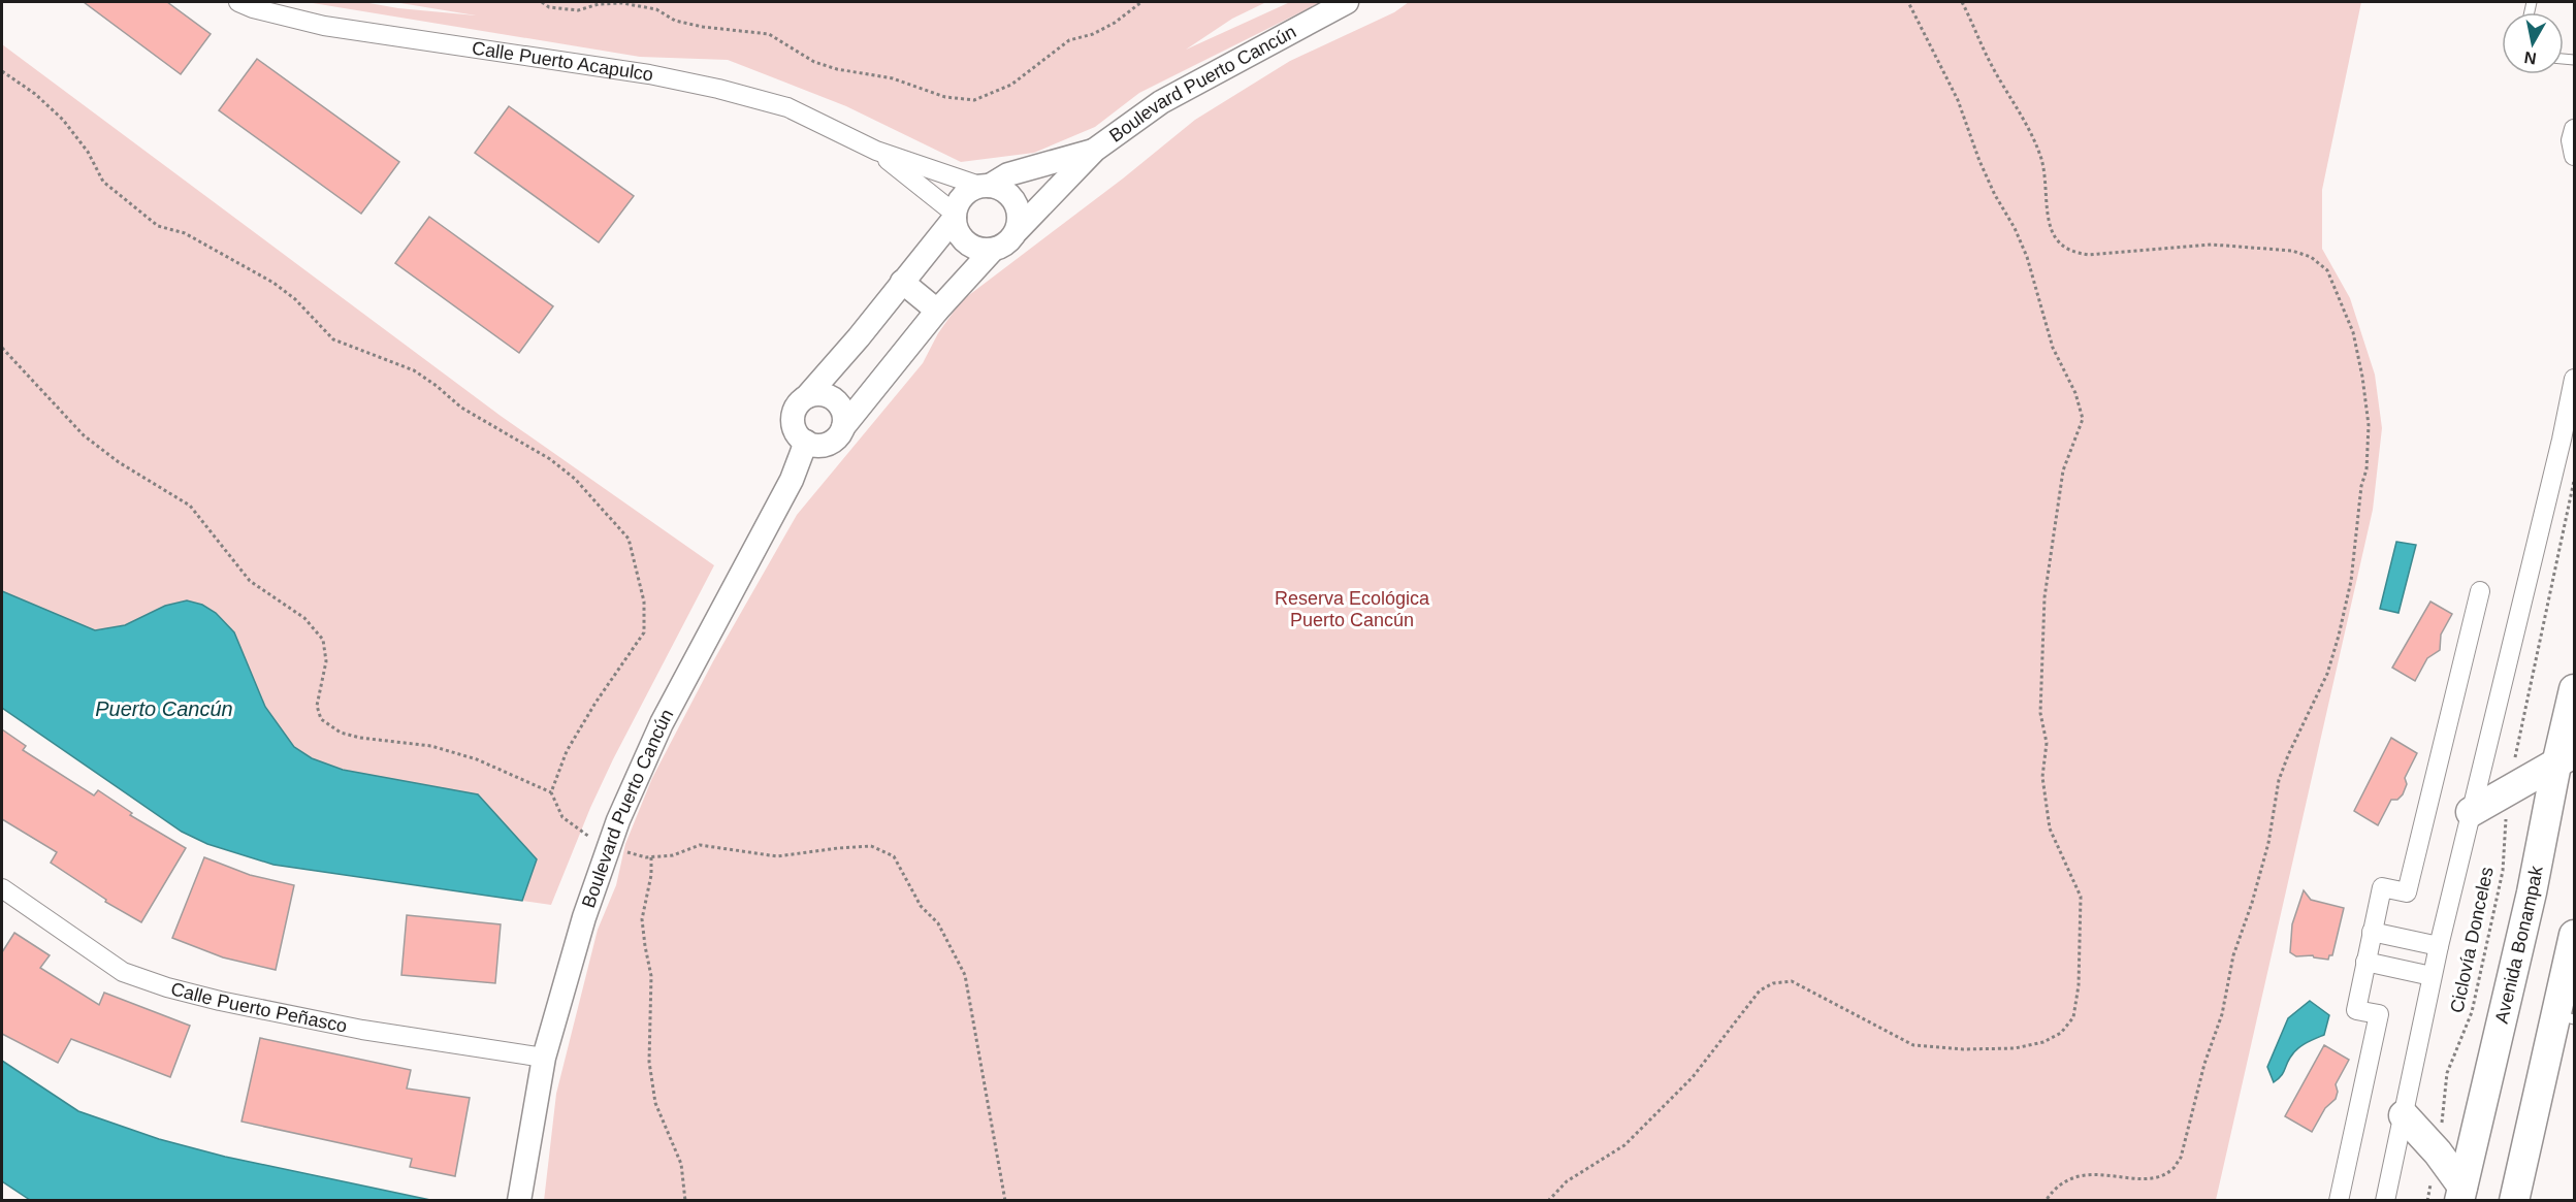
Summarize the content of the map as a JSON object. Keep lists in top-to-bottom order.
{
  "streets": {
    "main road": ["Avenida Bonampak"],
    "street": ["Calle Puerto Acapulco", "Boulevard Puerto Cancún", "Calle Puerto Peñasco"],
    "path": ["Ciclovía Donceles"]
  },
  "crossings": [
    ["Calle Puerto Acapulco", "Boulevard Puerto Cancún"],
    ["Boulevard Puerto Cancún", "Calle Puerto Peñasco"]
  ],
  "water": ["Puerto Cancún"],
  "parks": ["Reserva Ecológica Puerto Cancún"],
  "north": "bottom"
}
